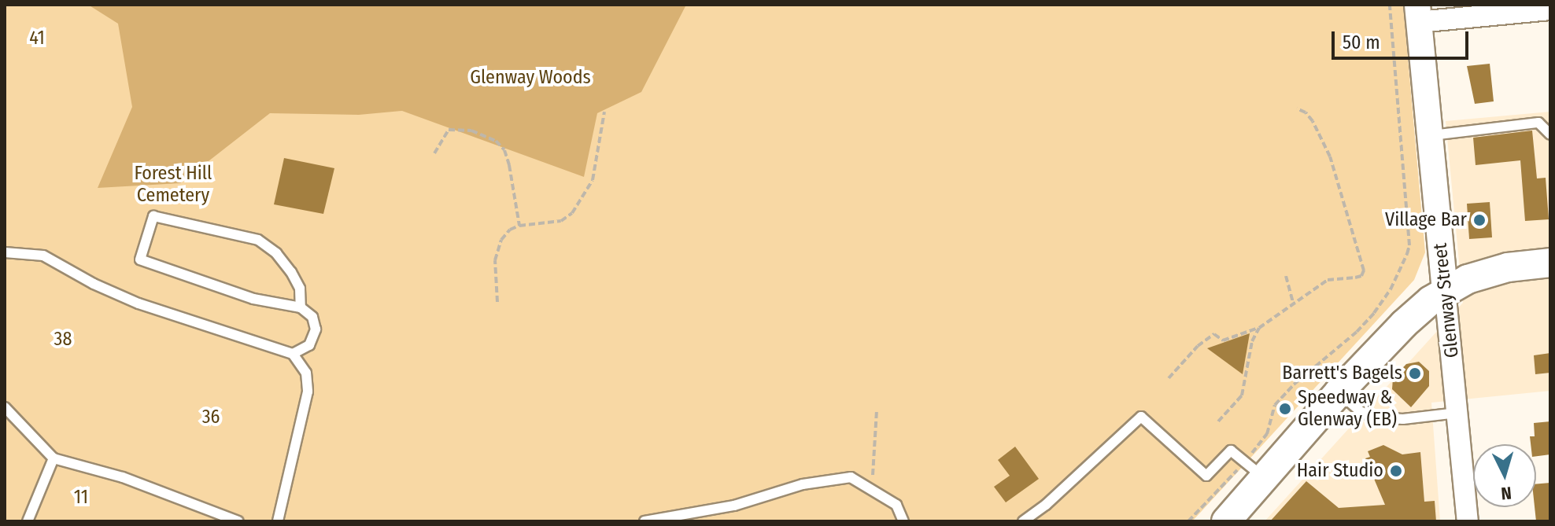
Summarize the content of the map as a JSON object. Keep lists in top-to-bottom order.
{
  "streets": {
    "street": ["Glenway Street"]
  },
  "parks": [
    "41",
    "Glenway Woods",
    "Forest Hill Cemetery",
    "38",
    "36",
    "11"
  ],
  "places": [
    "Village Bar",
    "Barrett's Bagels",
    "Speedway & Glenway (EB)",
    "Hair Studio"
  ],
  "scale_bar": "50 m",
  "north": "bottom"
}
